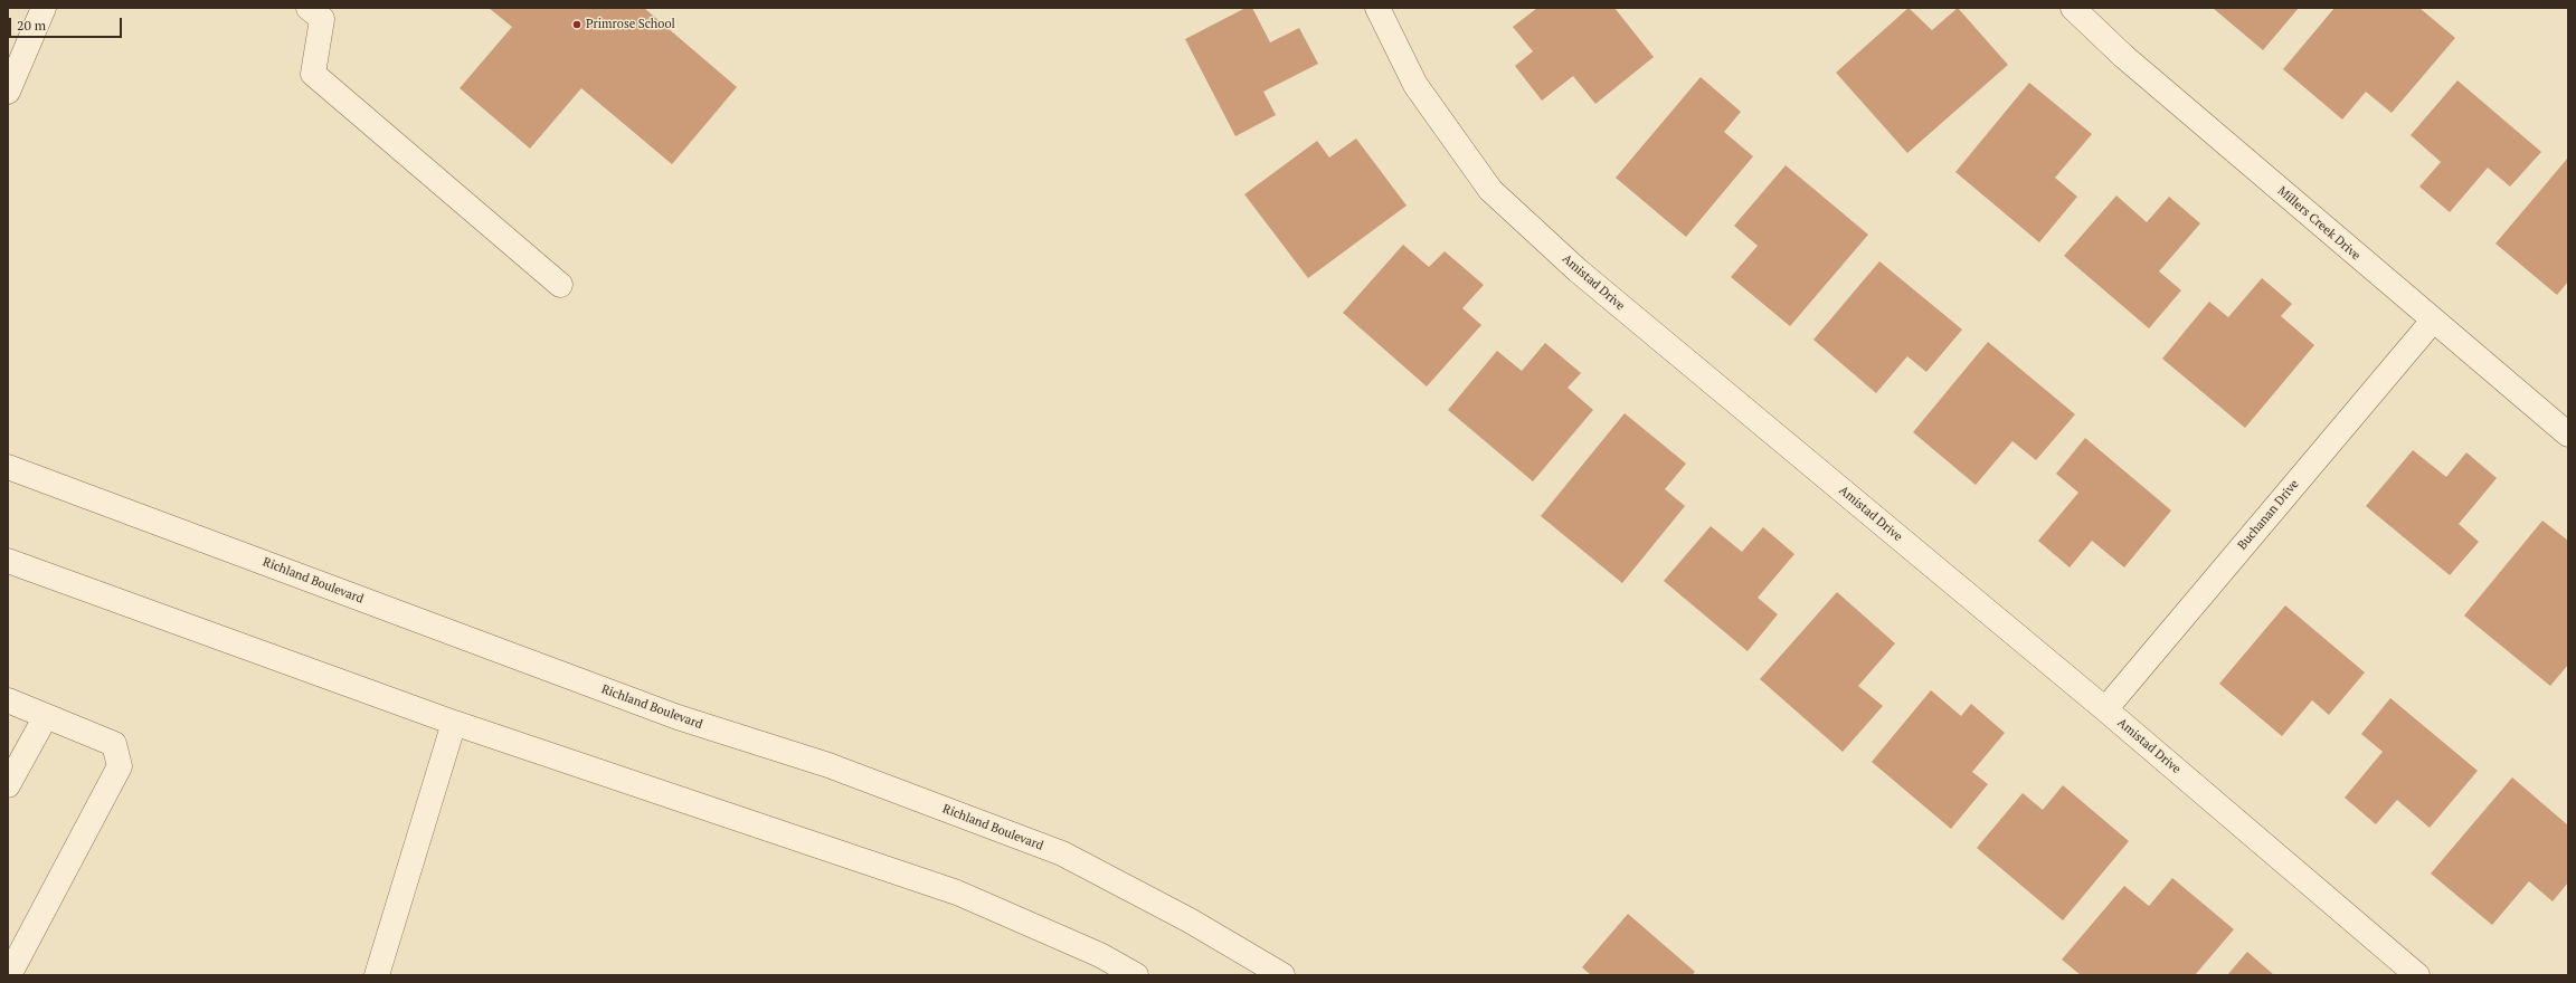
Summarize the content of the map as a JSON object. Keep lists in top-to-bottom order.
{
  "streets": {
    "street": [
      "Millers Creek Drive",
      "Amistad Drive",
      "Buchanan Drive",
      "Richland Boulevard"
    ]
  },
  "crossings": [
    ["Millers Creek Drive", "Buchanan Drive"],
    ["Amistad Drive", "Buchanan Drive"]
  ],
  "places": ["Primrose School"],
  "scale_bar": "20 m"
}
